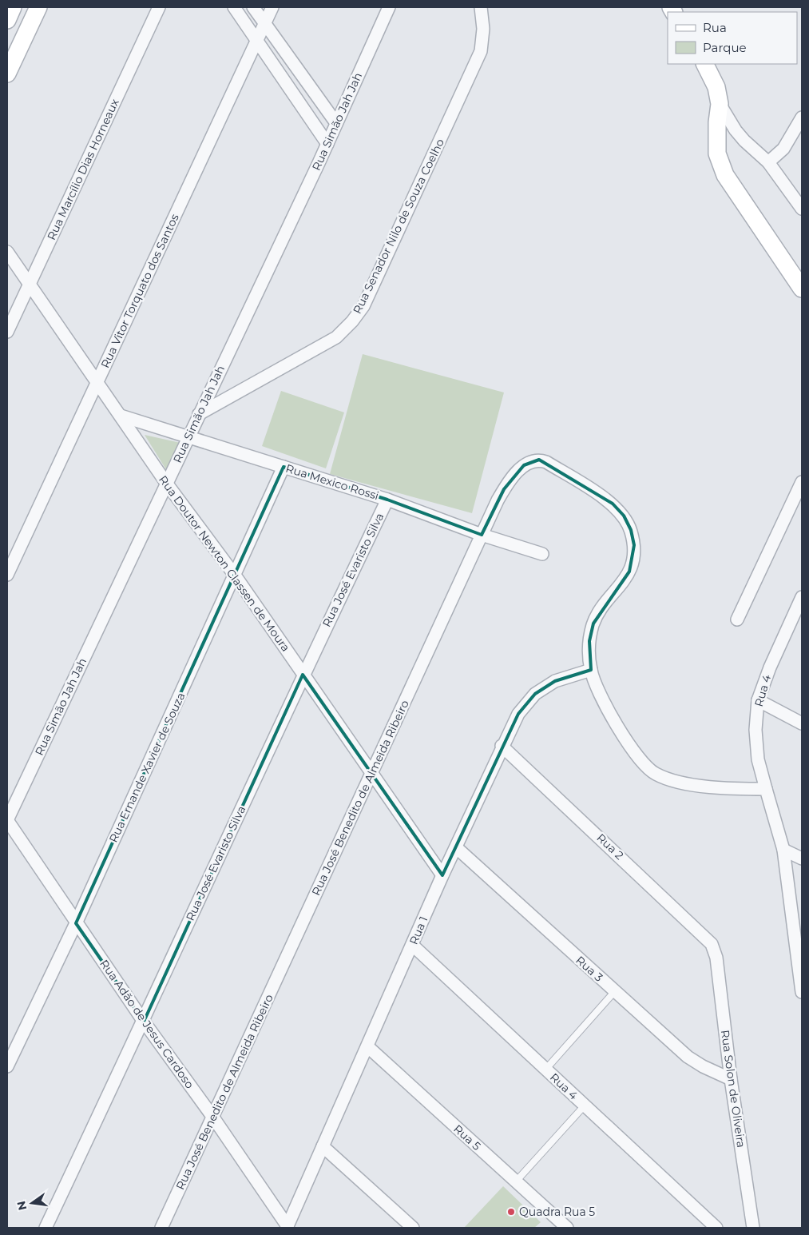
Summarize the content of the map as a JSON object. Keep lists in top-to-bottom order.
{
  "streets": {
    "street": [
      "Rua Simão Jah Jah",
      "Rua Marcílio Dias Horneaux",
      "Rua Senador Nilo de Souza Coelho",
      "Rua Vitor Torquato dos Santos",
      "Rua Mexico Rossi",
      "Rua Doutor Newton Classen de Moura",
      "Rua José Evaristo Silva",
      "Rua 4",
      "Rua Ernande Xavier de Souza",
      "Rua José Benedito de Almeida Ribeiro",
      "Rua 2",
      "Rua 1",
      "Rua 3",
      "Rua Adão de Jesus Cardoso",
      "Rua Solon de Oliveira",
      "Rua 5"
    ]
  },
  "crossings": [
    ["Rua Simão Jah Jah", "Rua Senador Nilo de Souza Coelho"],
    ["Rua Simão Jah Jah", "Rua Mexico Rossi"],
    ["Rua Simão Jah Jah", "Rua Doutor Newton Classen de Moura"],
    ["Rua Simão Jah Jah", "Rua Adão de Jesus Cardoso"],
    ["Rua Marcílio Dias Horneaux", "Rua Doutor Newton Classen de Moura"],
    ["Rua Vitor Torquato dos Santos", "Rua Doutor Newton Classen de Moura"],
    ["Rua Mexico Rossi", "Rua Doutor Newton Classen de Moura"],
    ["Rua Mexico Rossi", "Rua José Evaristo Silva"],
    ["Rua Mexico Rossi", "Rua Ernande Xavier de Souza"],
    ["Rua Mexico Rossi", "Rua José Benedito de Almeida Ribeiro"],
    ["Rua Doutor Newton Classen de Moura", "Rua José Evaristo Silva"],
    ["Rua Doutor Newton Classen de Moura", "Rua Ernande Xavier de Souza"],
    ["Rua Doutor Newton Classen de Moura", "Rua José Benedito de Almeida Ribeiro"],
    ["Rua Doutor Newton Classen de Moura", "Rua 1"],
    ["Rua José Evaristo Silva", "Rua Adão de Jesus Cardoso"],
    ["Rua 4", "Rua 1"],
    ["Rua Ernande Xavier de Souza", "Rua Adão de Jesus Cardoso"],
    ["Rua José Benedito de Almeida Ribeiro", "Rua 1"],
    ["Rua José Benedito de Almeida Ribeiro", "Rua Adão de Jesus Cardoso"],
    ["Rua 2", "Rua 1"],
    ["Rua 2", "Rua Solon de Oliveira"],
    ["Rua 1", "Rua 3"],
    ["Rua 1", "Rua Adão de Jesus Cardoso"],
    ["Rua 1", "Rua 5"],
    ["Rua 3", "Rua Solon de Oliveira"]
  ],
  "places": ["Quadra Rua 5"],
  "legend": ["Rua", "Parque"],
  "north": "left"
}
